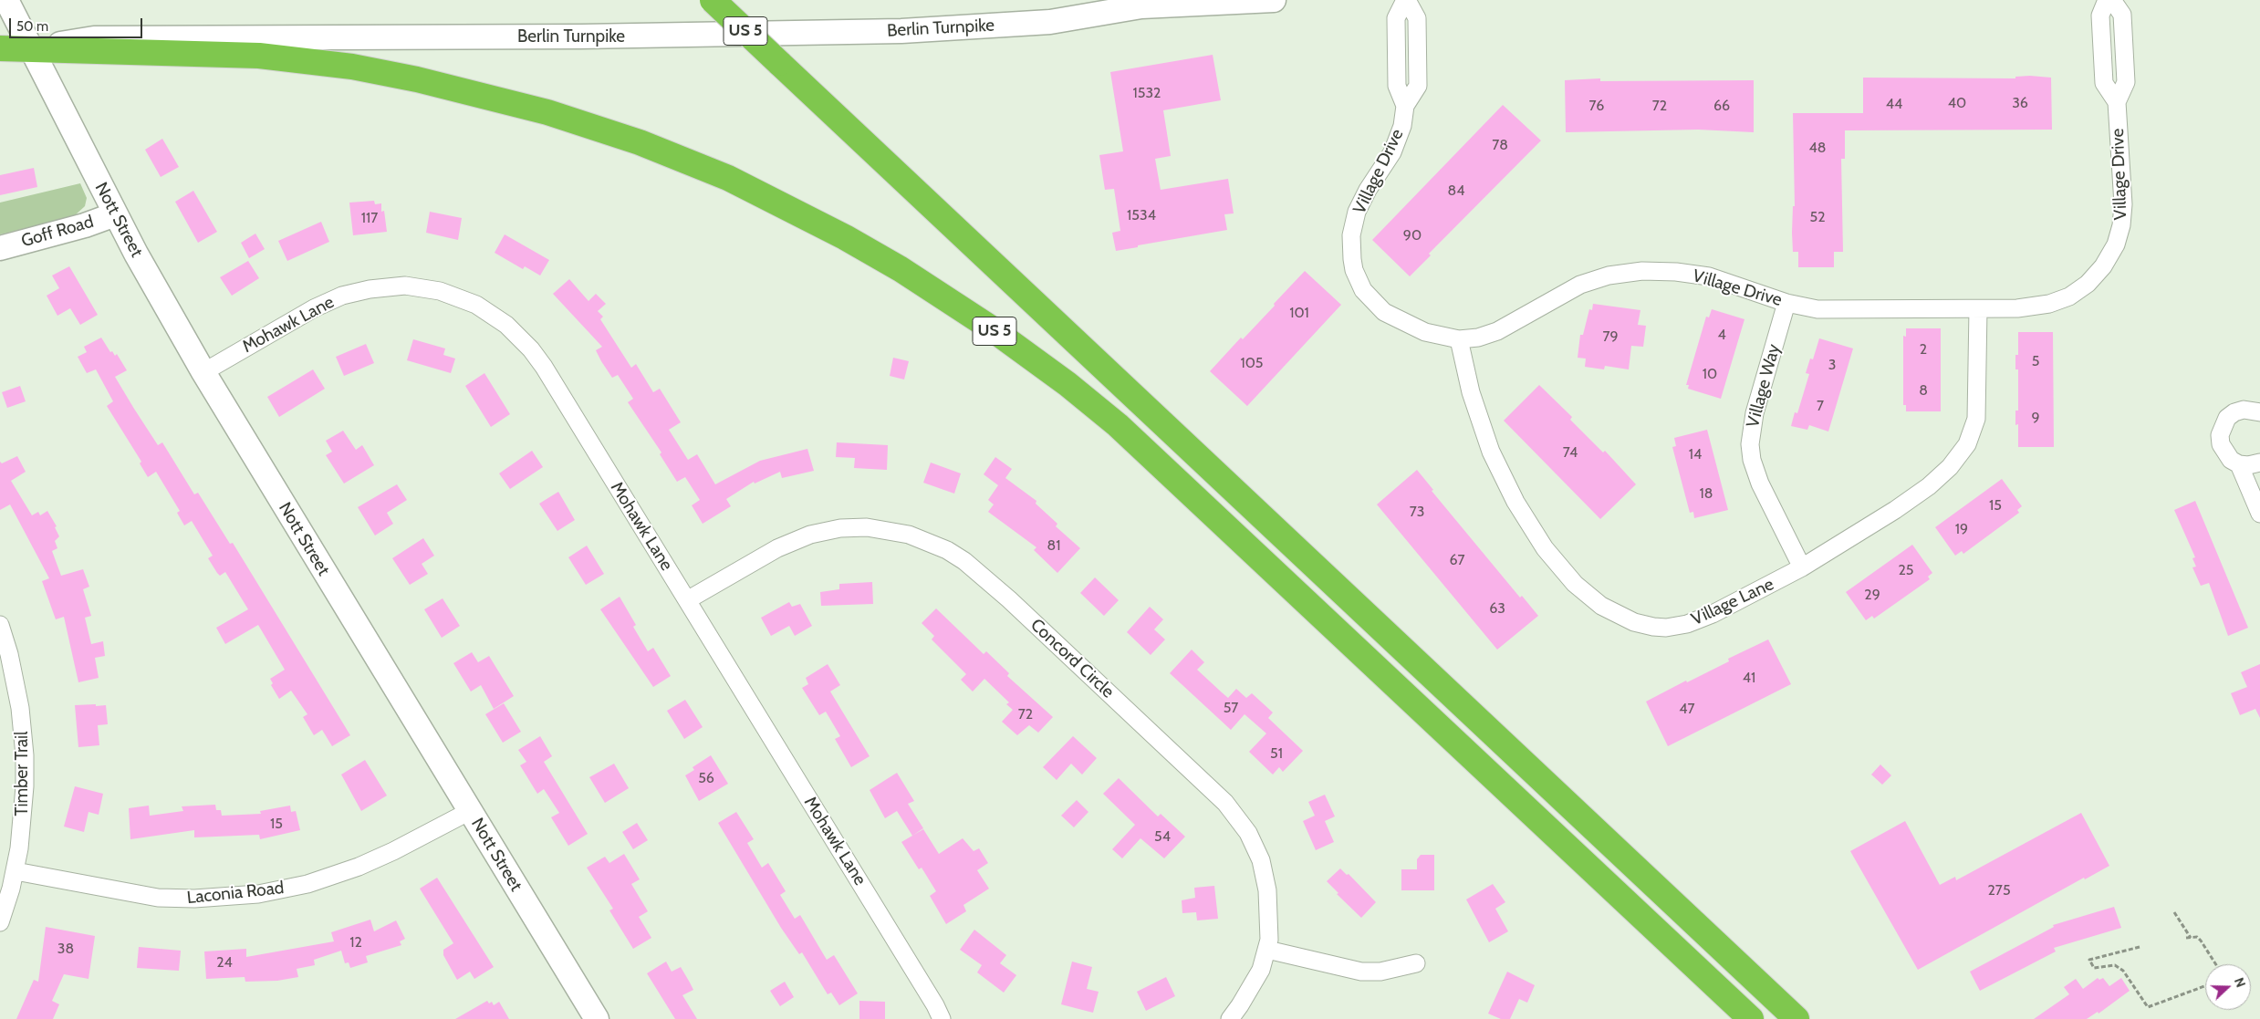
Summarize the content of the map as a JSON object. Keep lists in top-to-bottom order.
{
  "streets": {
    "highway": ["Berlin Turnpike", "US 5"],
    "main road": ["Nott Street", "Goff Road"],
    "street": [
      "Village Drive",
      "Mohawk Lane",
      "Village Way",
      "Village Lane",
      "Concord Circle",
      "Timber Trail",
      "Laconia Road"
    ]
  },
  "crossings": [
    ["Berlin Turnpike", "US 5"],
    ["Berlin Turnpike", "Nott Street"],
    ["US 5", "Nott Street"],
    ["Village Drive", "Village Way"],
    ["Village Drive", "Village Lane"],
    ["Nott Street", "Goff Road"],
    ["Nott Street", "Mohawk Lane"],
    ["Nott Street", "Laconia Road"],
    ["Mohawk Lane", "Concord Circle"],
    ["Village Way", "Village Lane"],
    ["Timber Trail", "Laconia Road"]
  ],
  "house_numbers": [
    "1532",
    "40",
    "36",
    "44",
    "76",
    "72",
    "66",
    "78",
    "48",
    "84",
    "1534",
    "52",
    "117",
    "90",
    "101",
    "4",
    "79",
    "2",
    "5",
    "105",
    "3",
    "10",
    "8",
    "7",
    "9",
    "74",
    "14",
    "18",
    "15",
    "73",
    "19",
    "81",
    "67",
    "25",
    "29",
    "63",
    "41",
    "57",
    "47",
    "72",
    "51",
    "56",
    "15",
    "54",
    "275",
    "12",
    "38",
    "24"
  ],
  "scale_bar": "50 m",
  "north": "right"
}
